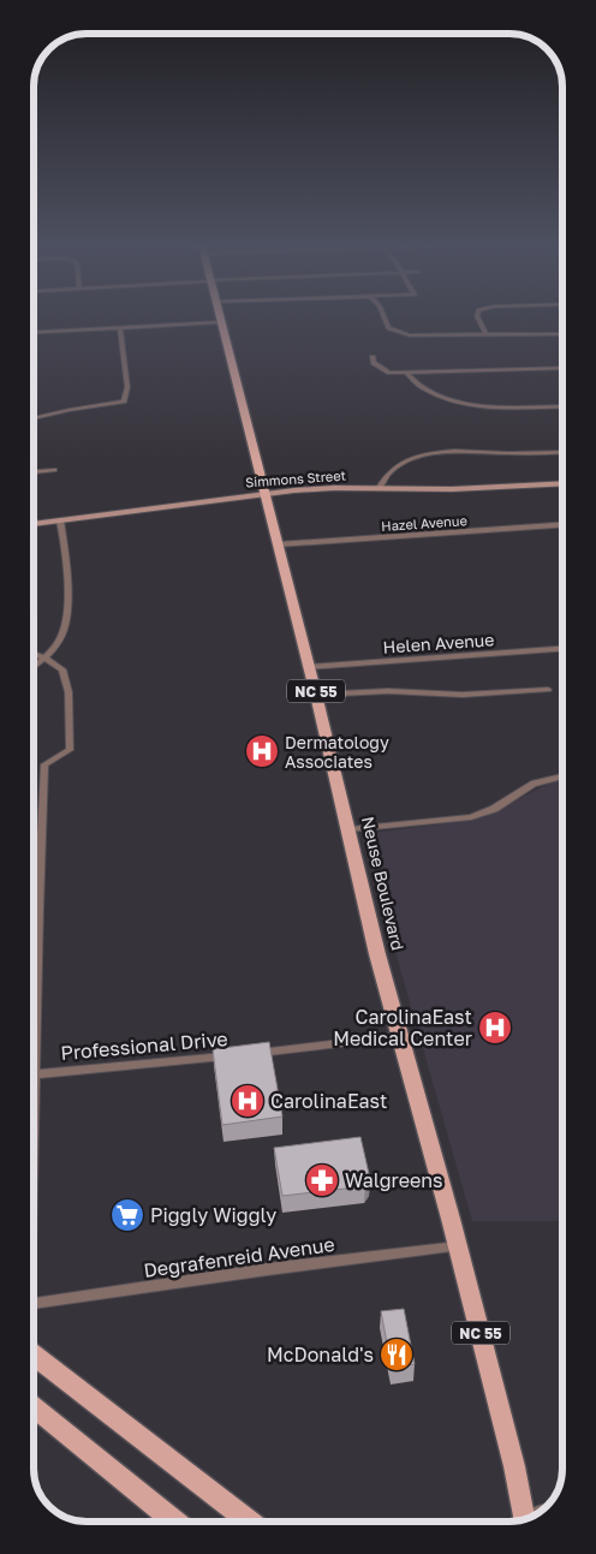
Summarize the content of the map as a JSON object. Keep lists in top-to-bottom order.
{
  "streets": {
    "main road": ["NC 55", "Neuse Boulevard"],
    "street": [
      "Simmons Street",
      "Hazel Avenue",
      "Helen Avenue",
      "Professional Drive",
      "Degrafenreid Avenue"
    ]
  },
  "crossings": [
    ["Simmons Street", "Neuse Boulevard"],
    ["Hazel Avenue", "Neuse Boulevard"],
    ["Helen Avenue", "Neuse Boulevard"],
    ["Neuse Boulevard", "Professional Drive"],
    ["Neuse Boulevard", "Degrafenreid Avenue"]
  ],
  "places": {
    "hospital": ["Dermatology Associates", "CarolinaEast Medical Center", "CarolinaEast"],
    "pharmacy": ["Walgreens"],
    "supermarket": ["Piggly Wiggly"],
    "restaurant": ["McDonald's"]
  }
}
